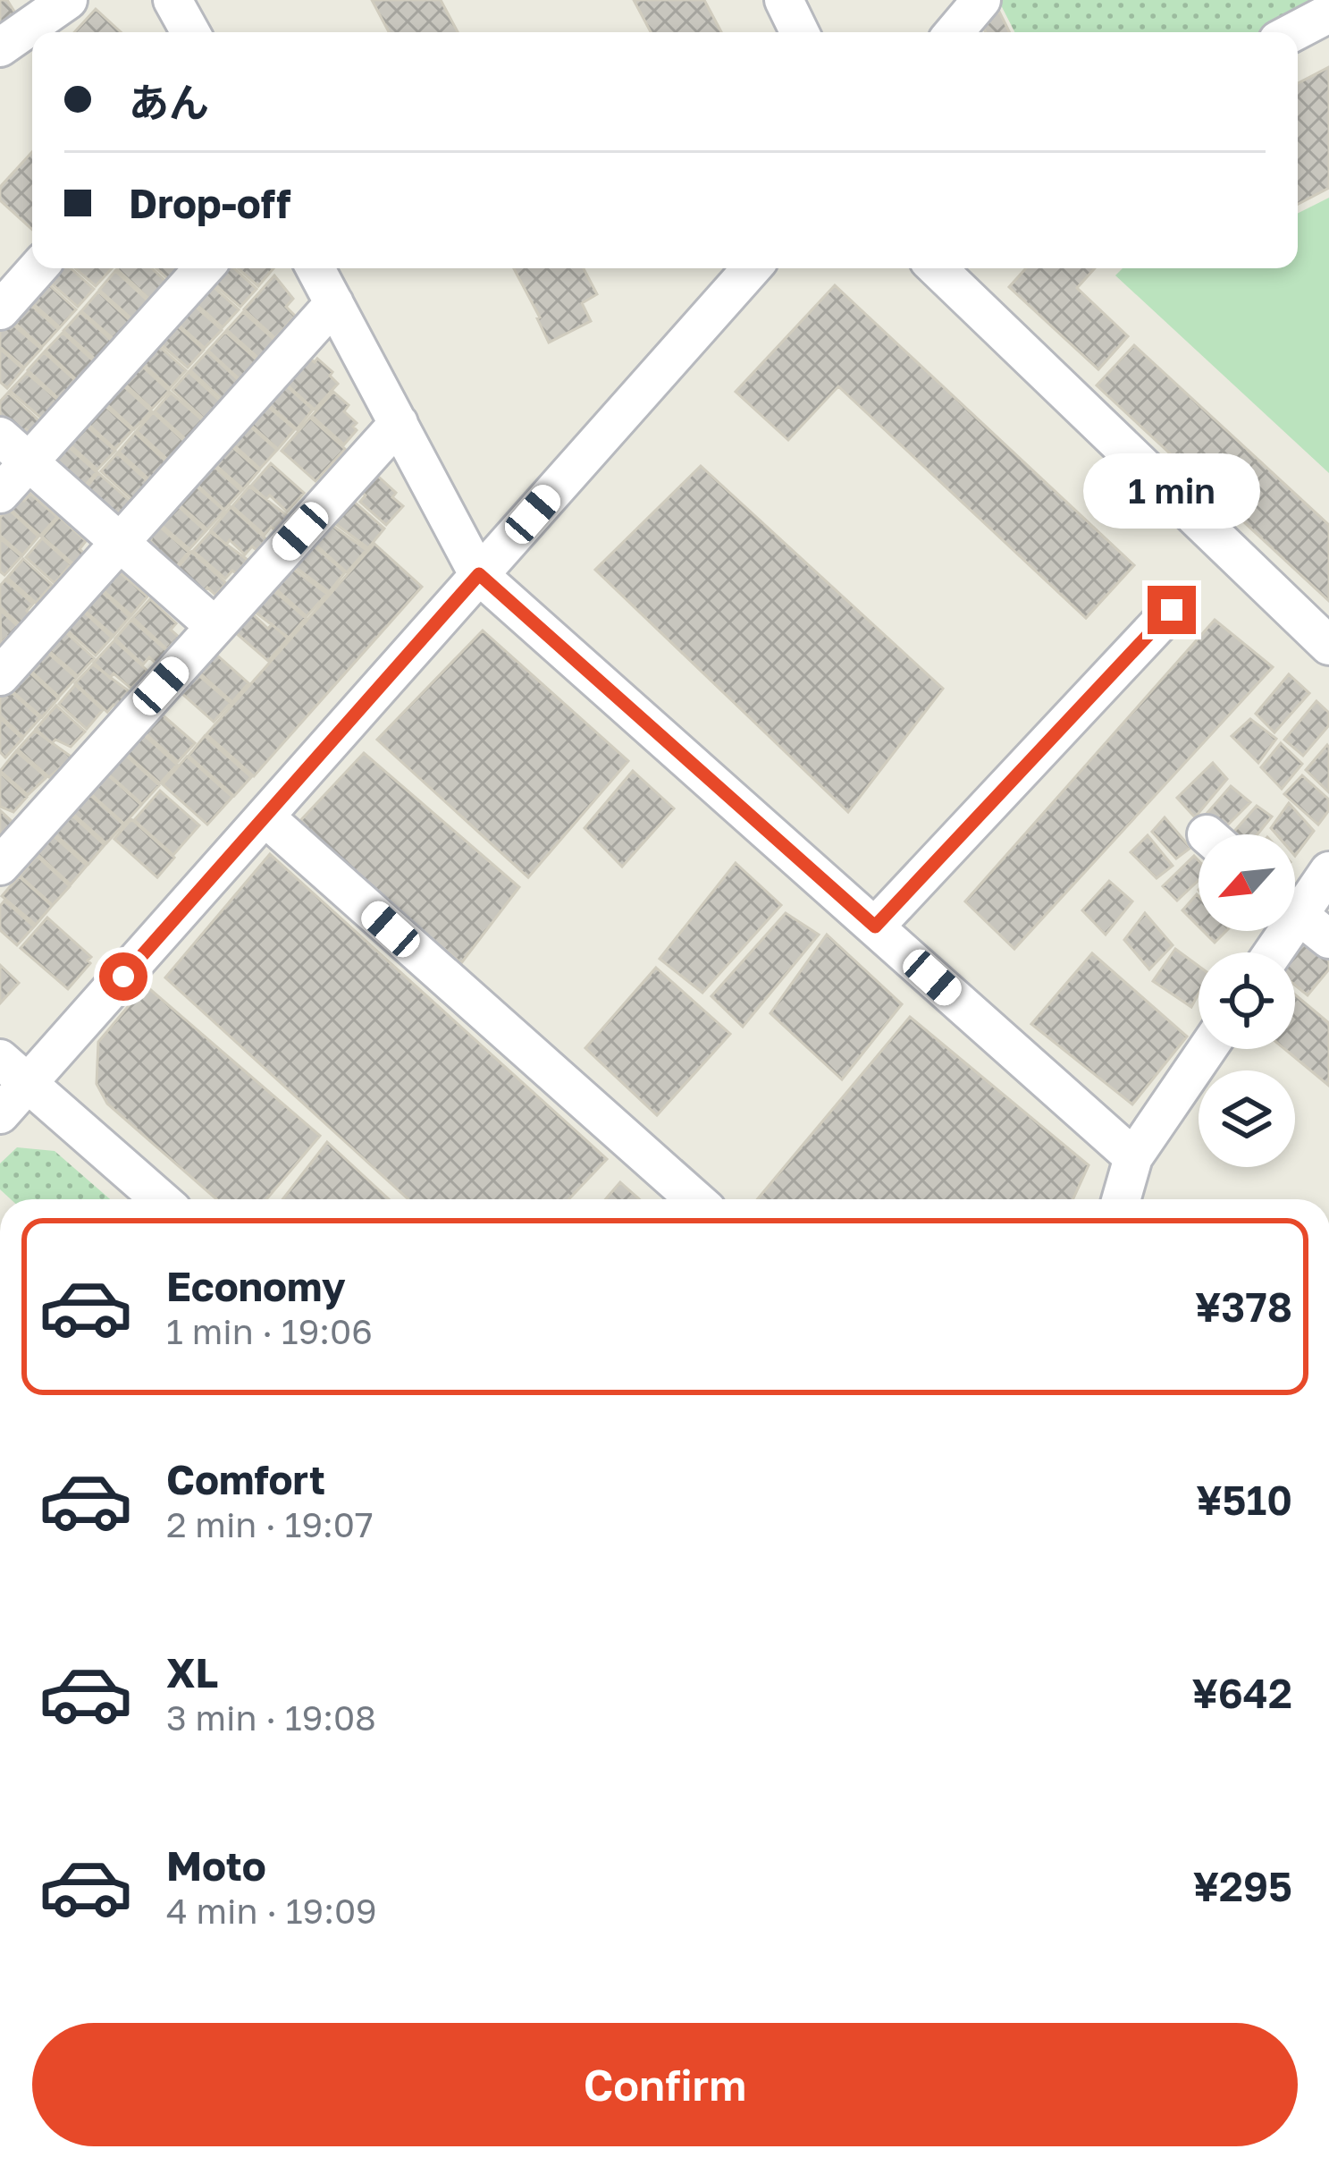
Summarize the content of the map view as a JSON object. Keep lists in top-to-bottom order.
{
  "north": "bottom left",
  "page": {
    "banner": ["あん", "Drop-off"],
    "bubble": "1 min",
    "list": [
      {
        "name": "Economy",
        "note": "1 min · 19:06",
        "value": "¥378"
      },
      {
        "name": "Comfort",
        "note": "2 min · 19:07",
        "value": "¥510"
      },
      {
        "name": "XL",
        "note": "3 min · 19:08",
        "value": "¥642"
      },
      {
        "name": "Moto",
        "note": "4 min · 19:09",
        "value": "¥295"
      }
    ],
    "buttons": "Confirm"
  }
}
